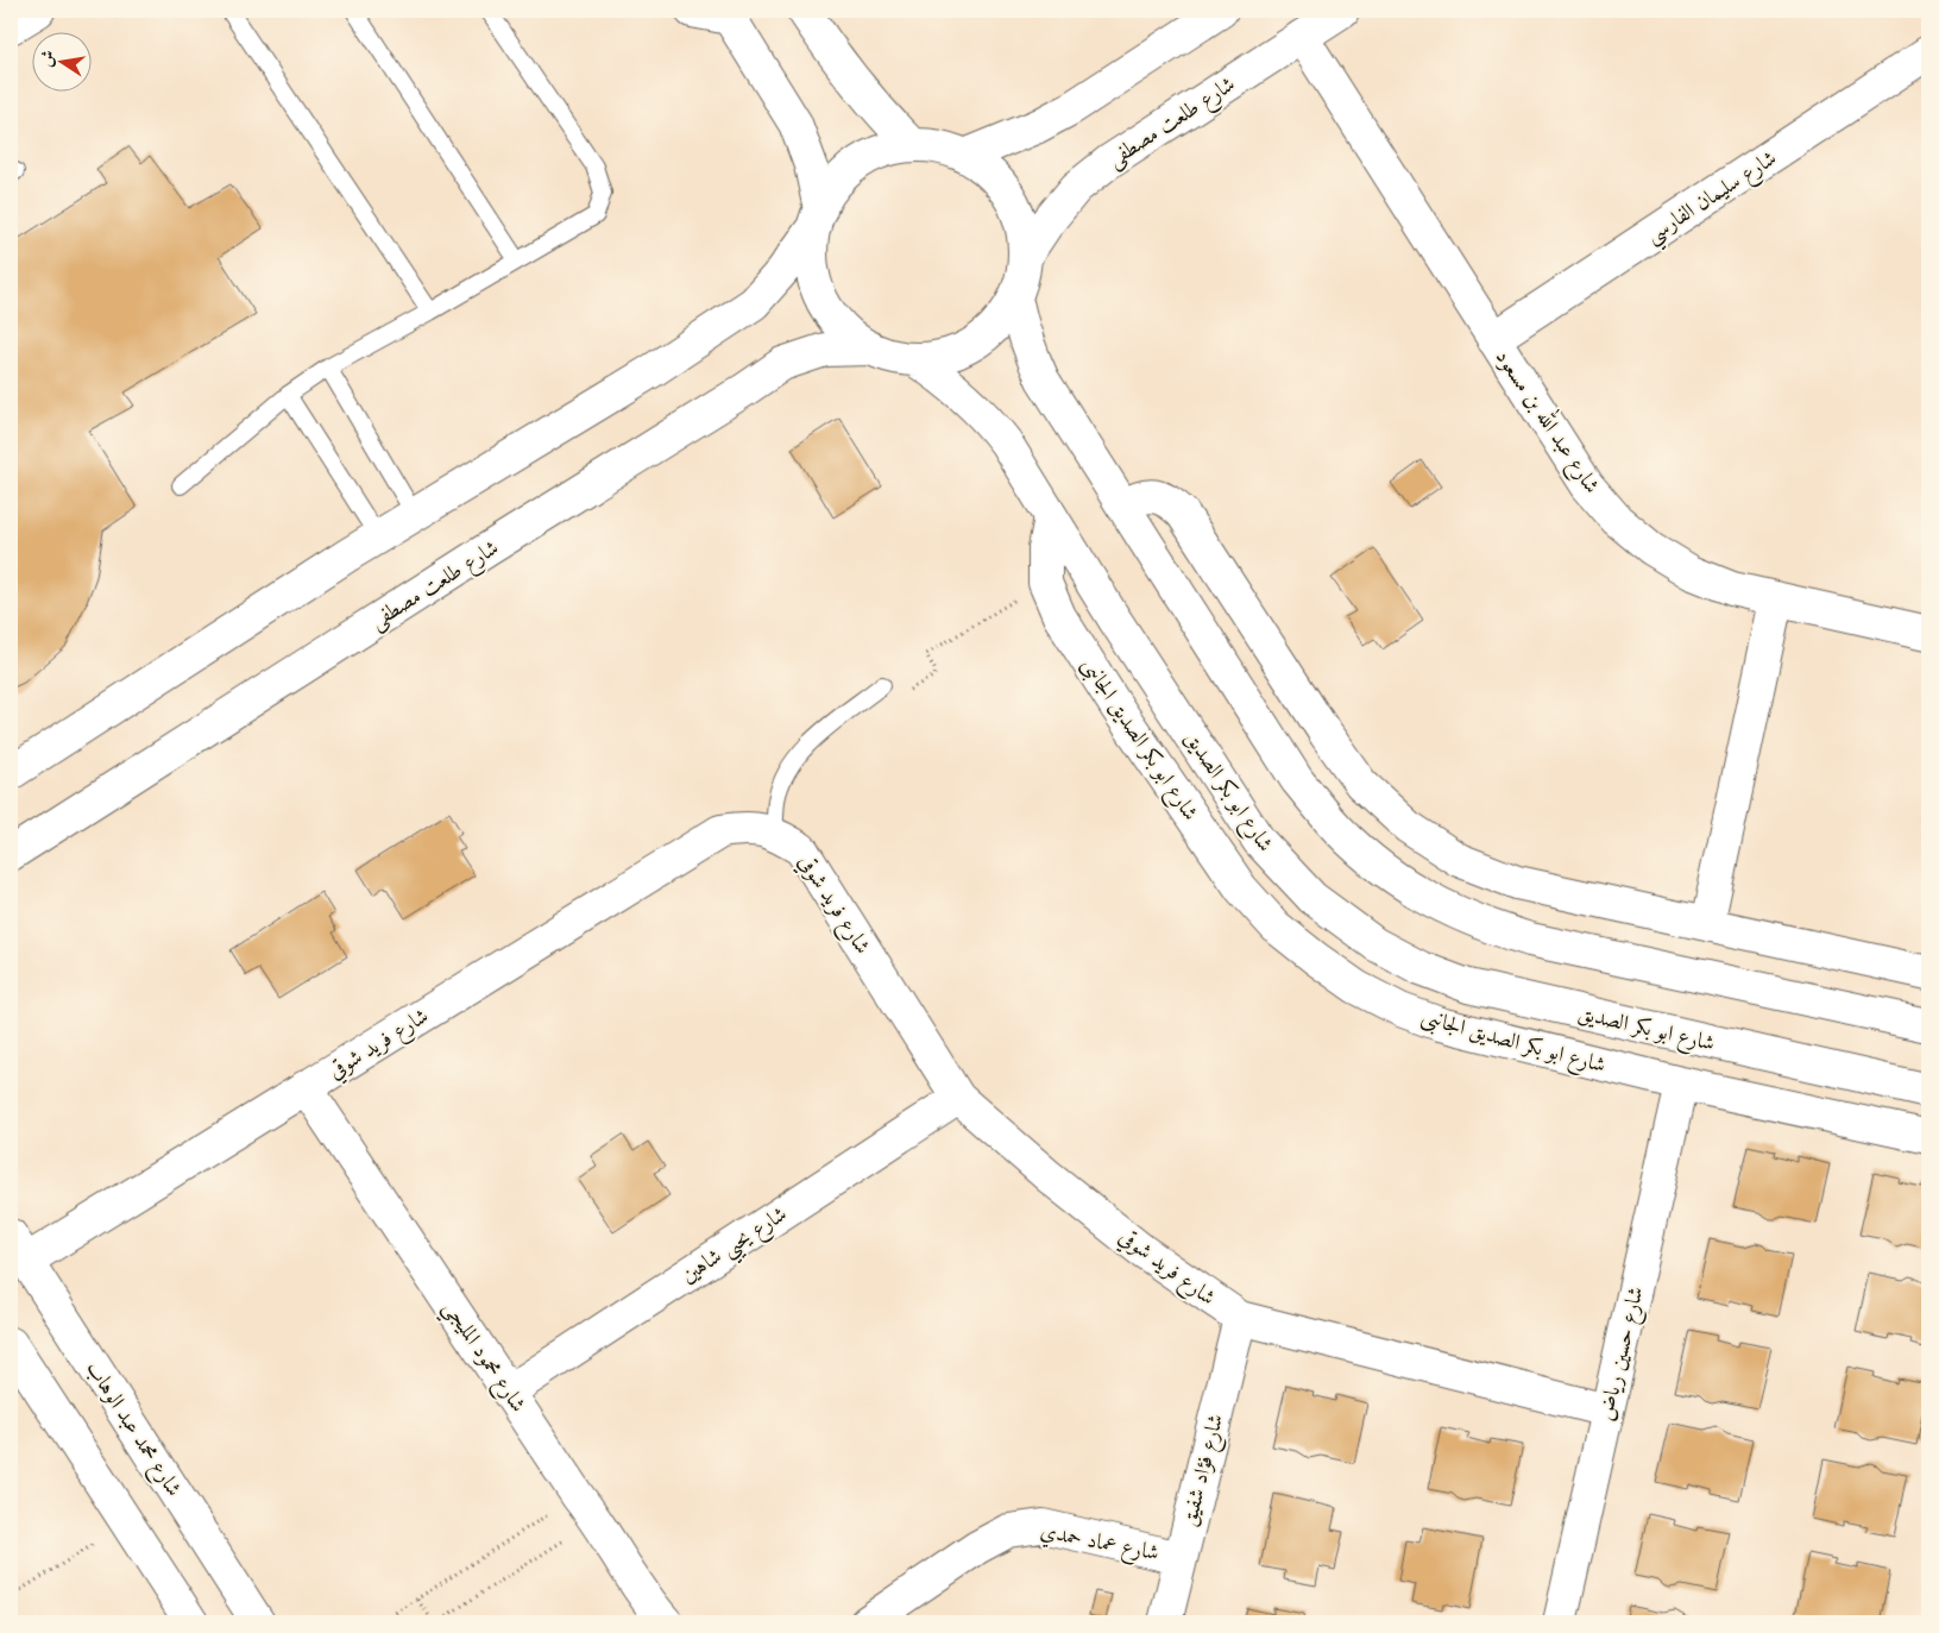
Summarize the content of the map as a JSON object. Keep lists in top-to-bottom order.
{
  "streets": {
    "street": [
      "شارع طلعت مصطفى",
      "شارع سليمان الفارسي",
      "شارع عبد الله بن مسعود",
      "شارع ابو بكر الصديق الجانبى",
      "شارع ابو بكر الصديق",
      "شارع فريد شوقي",
      "شارع يحيي شاهين",
      "شارع حسين رياض",
      "شارع محمود المليجي",
      "شارع محمد عبد الوهاب",
      "شارع فؤاد شفيق",
      "شارع عماد حمدي"
    ]
  },
  "crossings": [
    ["شارع طلعت مصطفى", "شارع عبد الله بن مسعود"],
    ["شارع سليمان الفارسي", "شارع عبد الله بن مسعود"],
    ["شارع ابو بكر الصديق الجانبى", "شارع ابو بكر الصديق"],
    ["شارع ابو بكر الصديق الجانبى", "شارع حسين رياض"],
    ["شارع فريد شوقي", "شارع يحيي شاهين"],
    ["شارع فريد شوقي", "شارع حسين رياض"],
    ["شارع فريد شوقي", "شارع محمود المليجي"],
    ["شارع فريد شوقي", "شارع محمد عبد الوهاب"],
    ["شارع فريد شوقي", "شارع فؤاد شفيق"],
    ["شارع يحيي شاهين", "شارع محمود المليجي"],
    ["شارع فؤاد شفيق", "شارع عماد حمدي"]
  ],
  "north": "left"
}
